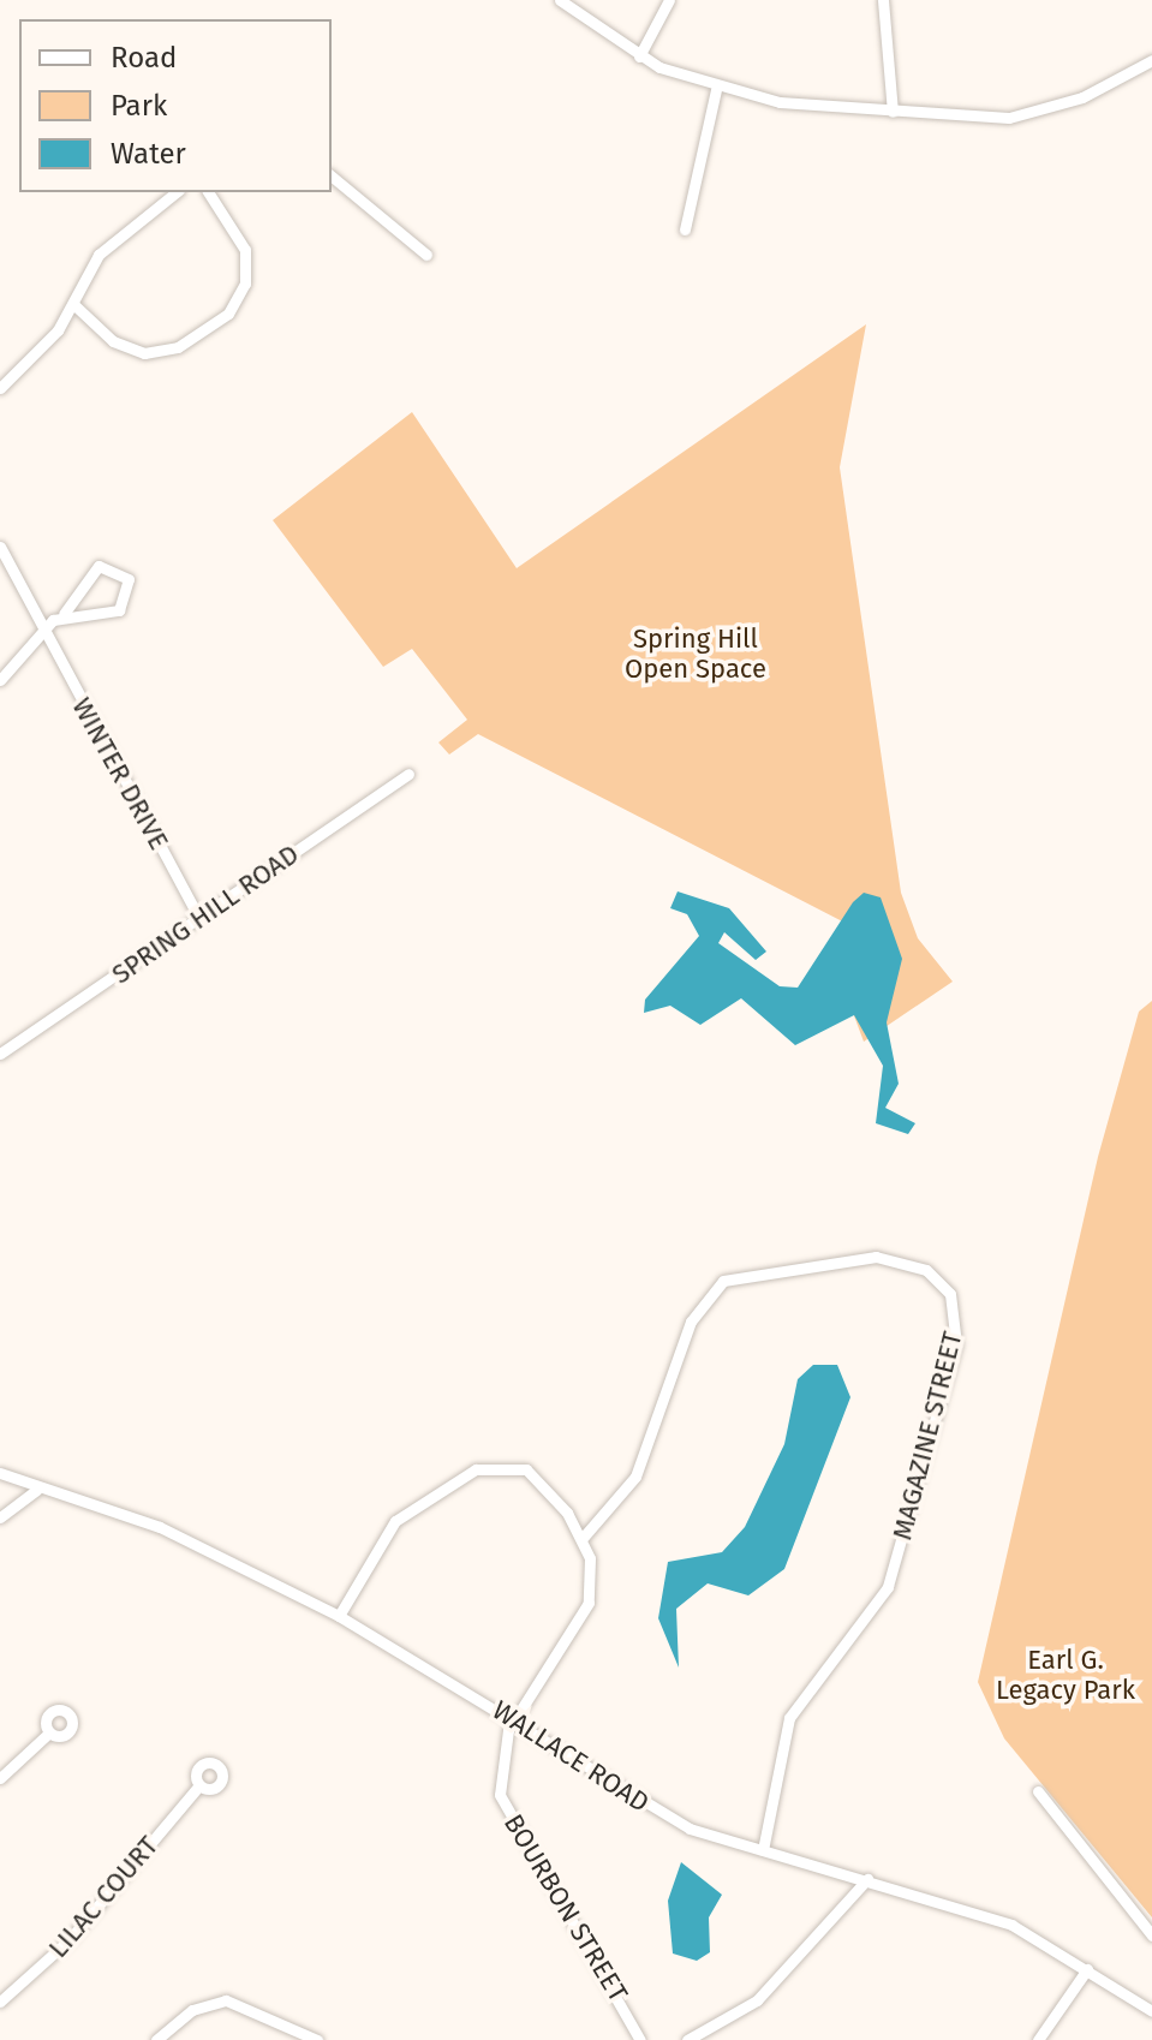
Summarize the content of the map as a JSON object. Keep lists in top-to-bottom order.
{
  "streets": {
    "street": [
      "WINTER DRIVE",
      "SPRING HILL ROAD",
      "MAGAZINE STREET",
      "WALLACE ROAD",
      "LILAC COURT",
      "BOURBON STREET"
    ]
  },
  "crossings": [
    ["WINTER DRIVE", "SPRING HILL ROAD"],
    ["MAGAZINE STREET", "WALLACE ROAD"],
    ["MAGAZINE STREET", "BOURBON STREET"],
    ["WALLACE ROAD", "BOURBON STREET"]
  ],
  "parks": ["Spring Hill Open Space", "Earl G. Legacy Park"],
  "legend": ["Road", "Park", "Water"]
}
